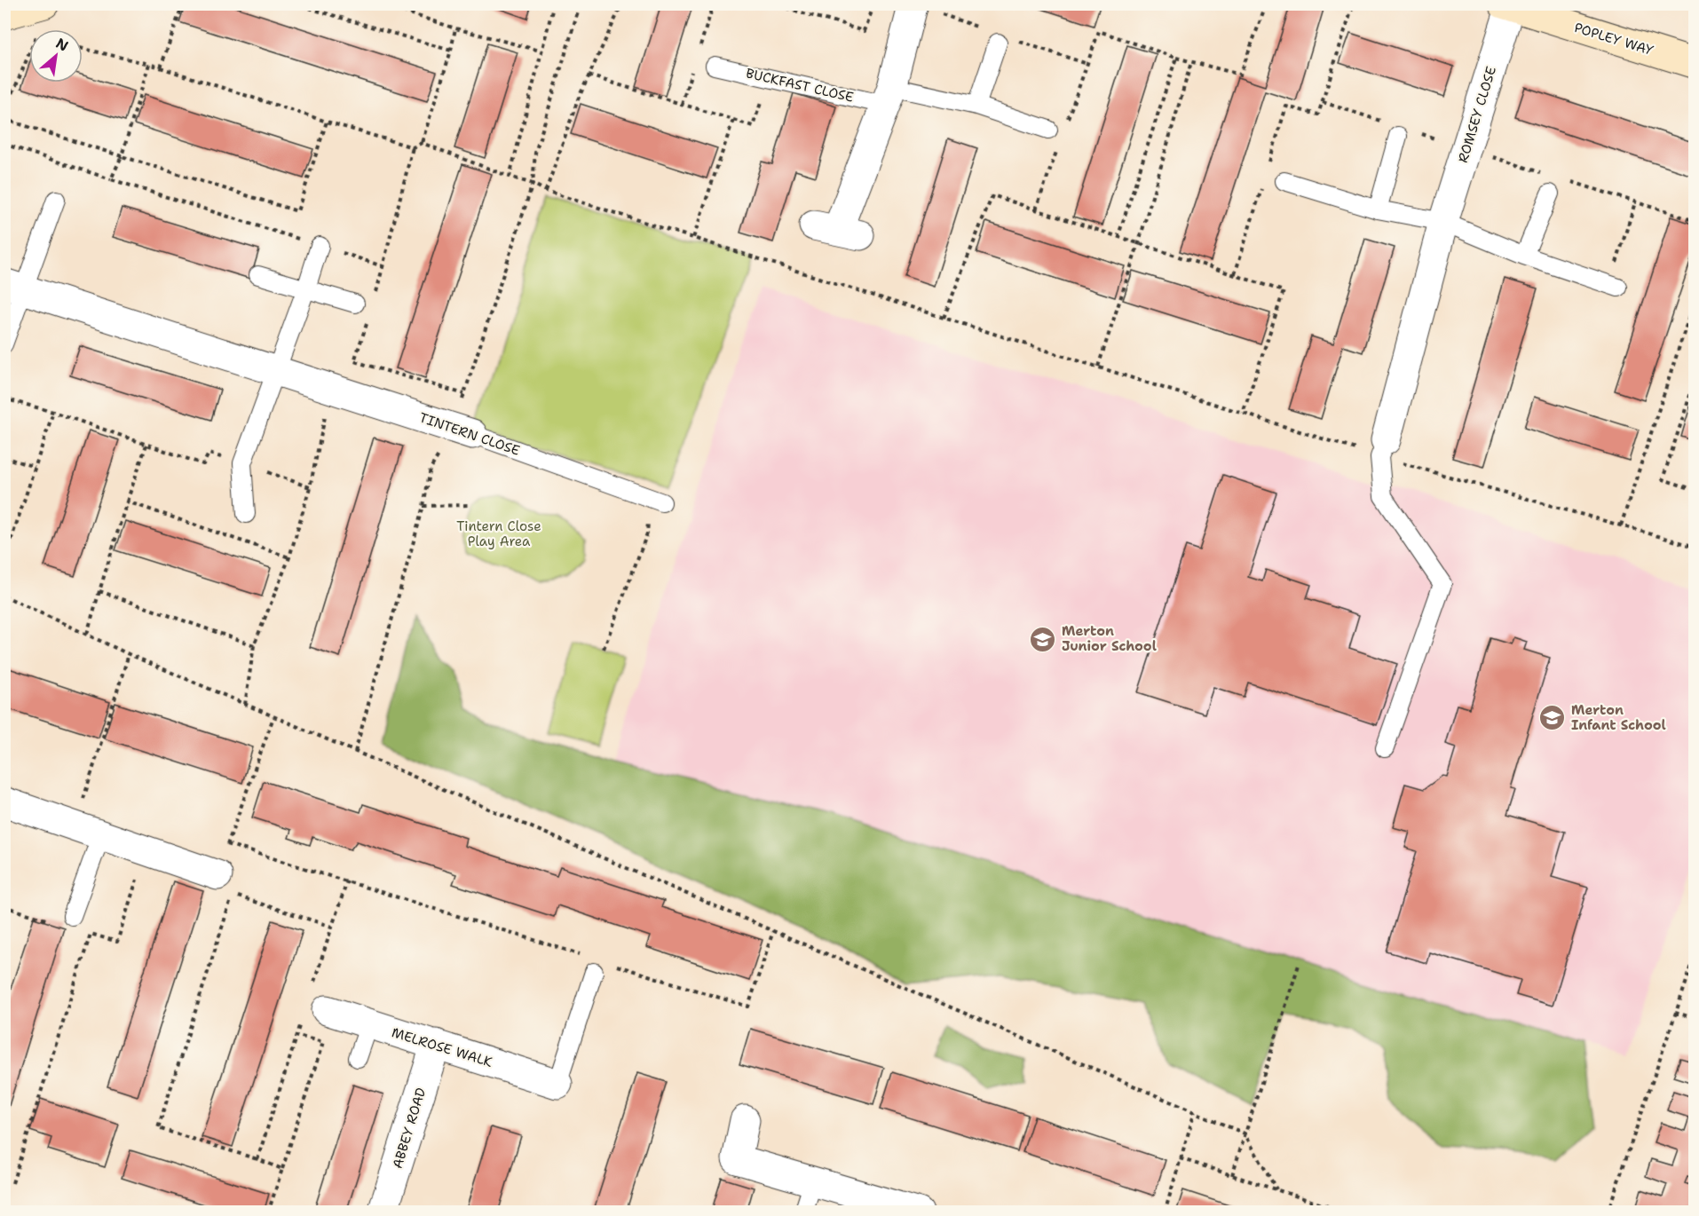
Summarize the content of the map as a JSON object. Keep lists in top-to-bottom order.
{
  "streets": {
    "street": [
      "POPLEY WAY",
      "ROMSEY CLOSE",
      "TINTERN CLOSE",
      "MELROSE WALK",
      "ABBEY ROAD"
    ],
    "lane": ["BUCKFAST CLOSE"]
  },
  "crossings": [
    ["POPLEY WAY", "ROMSEY CLOSE"],
    ["MELROSE WALK", "ABBEY ROAD"]
  ],
  "parks": ["Tintern Close Play Area"],
  "places": {
    "school or university": ["Merton Junior School", "Merton Infant School"]
  },
  "north": "top right"
}
